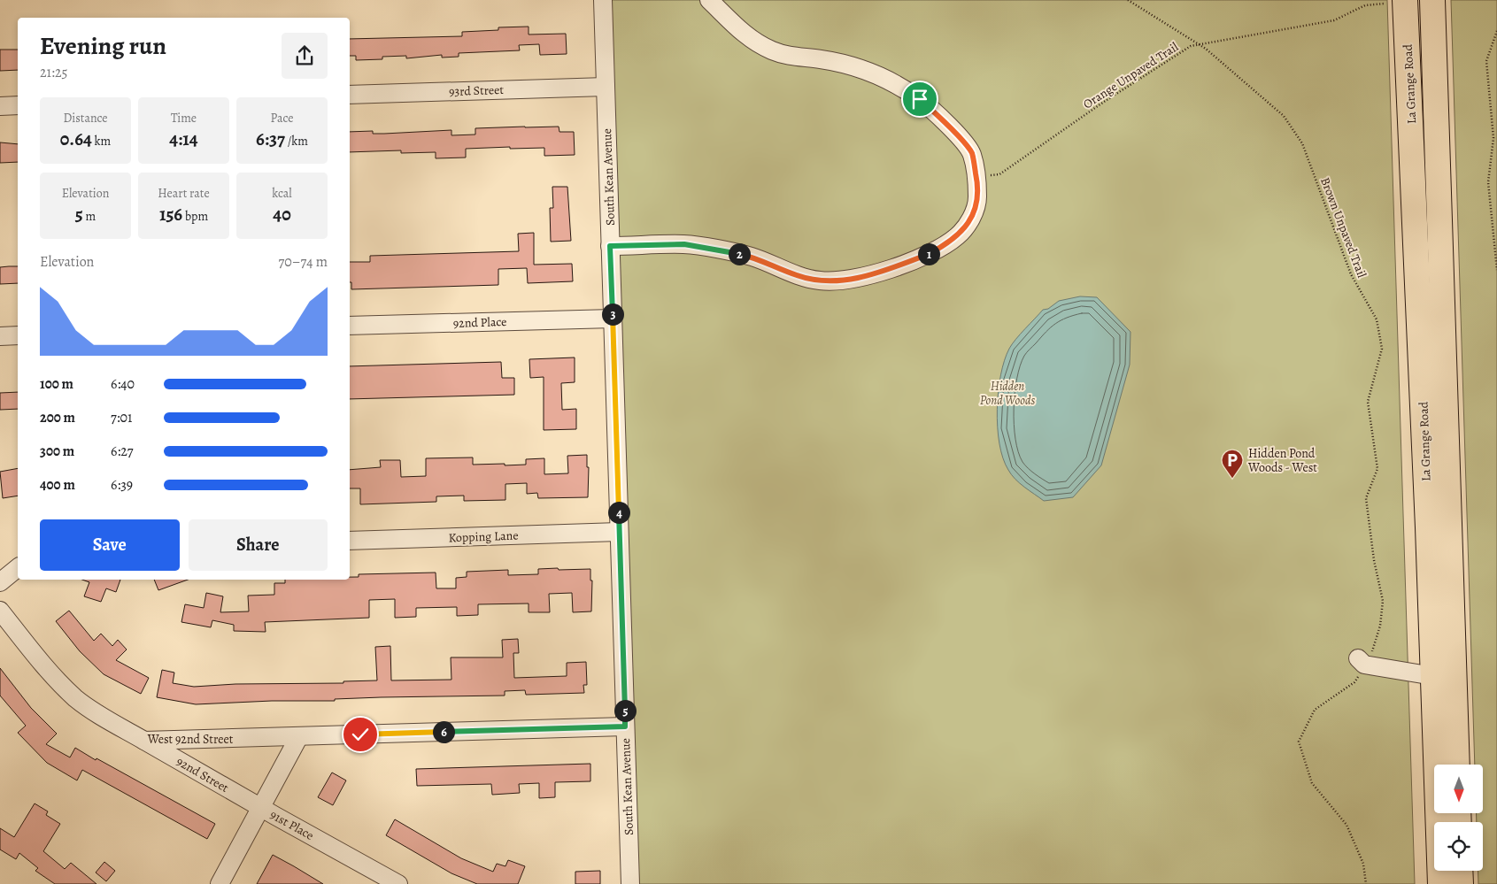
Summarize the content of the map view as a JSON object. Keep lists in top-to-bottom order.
{
  "streets": {
    "highway": ["La Grange Road"],
    "street": [
      "93rd Street",
      "South Kean Avenue",
      "92nd Place",
      "Kopping Lane",
      "West 92nd Street",
      "92nd Street",
      "91st Place"
    ],
    "path": ["Orange Unpaved Trail", "Brown Unpaved Trail"]
  },
  "crossings": [
    ["Orange Unpaved Trail", "La Grange Road"],
    ["Orange Unpaved Trail", "Brown Unpaved Trail"],
    ["93rd Street", "South Kean Avenue"],
    ["South Kean Avenue", "92nd Place"],
    ["South Kean Avenue", "Kopping Lane"],
    ["South Kean Avenue", "West 92nd Street"],
    ["West 92nd Street", "92nd Street"],
    ["92nd Street", "91st Place"]
  ],
  "parks": ["Hidden Pond Woods"],
  "places": {
    "parking": ["Hidden Pond Woods - West"]
  },
  "north": "bottom",
  "page": {
    "heading": ["Evening run", "21:25"],
    "stats": [
      ["Distance", "0.64 km"],
      ["Time", "4:14"],
      ["Pace", "6:37 /km"],
      ["Elevation", "5 m"],
      ["Heart rate", "156 bpm"],
      ["kcal", "40"]
    ],
    "pins": [
      "1",
      "2",
      "3",
      "4",
      "5",
      "6"
    ],
    "chart": ["Elevation", "70–74 m"],
    "list": [
      {
        "name": "100 m",
        "note": "6:40"
      },
      {
        "name": "200 m",
        "note": "7:01"
      },
      {
        "name": "300 m",
        "note": "6:27"
      },
      {
        "name": "400 m",
        "note": "6:39"
      }
    ],
    "buttons": ["Save", "Share"]
  }
}
